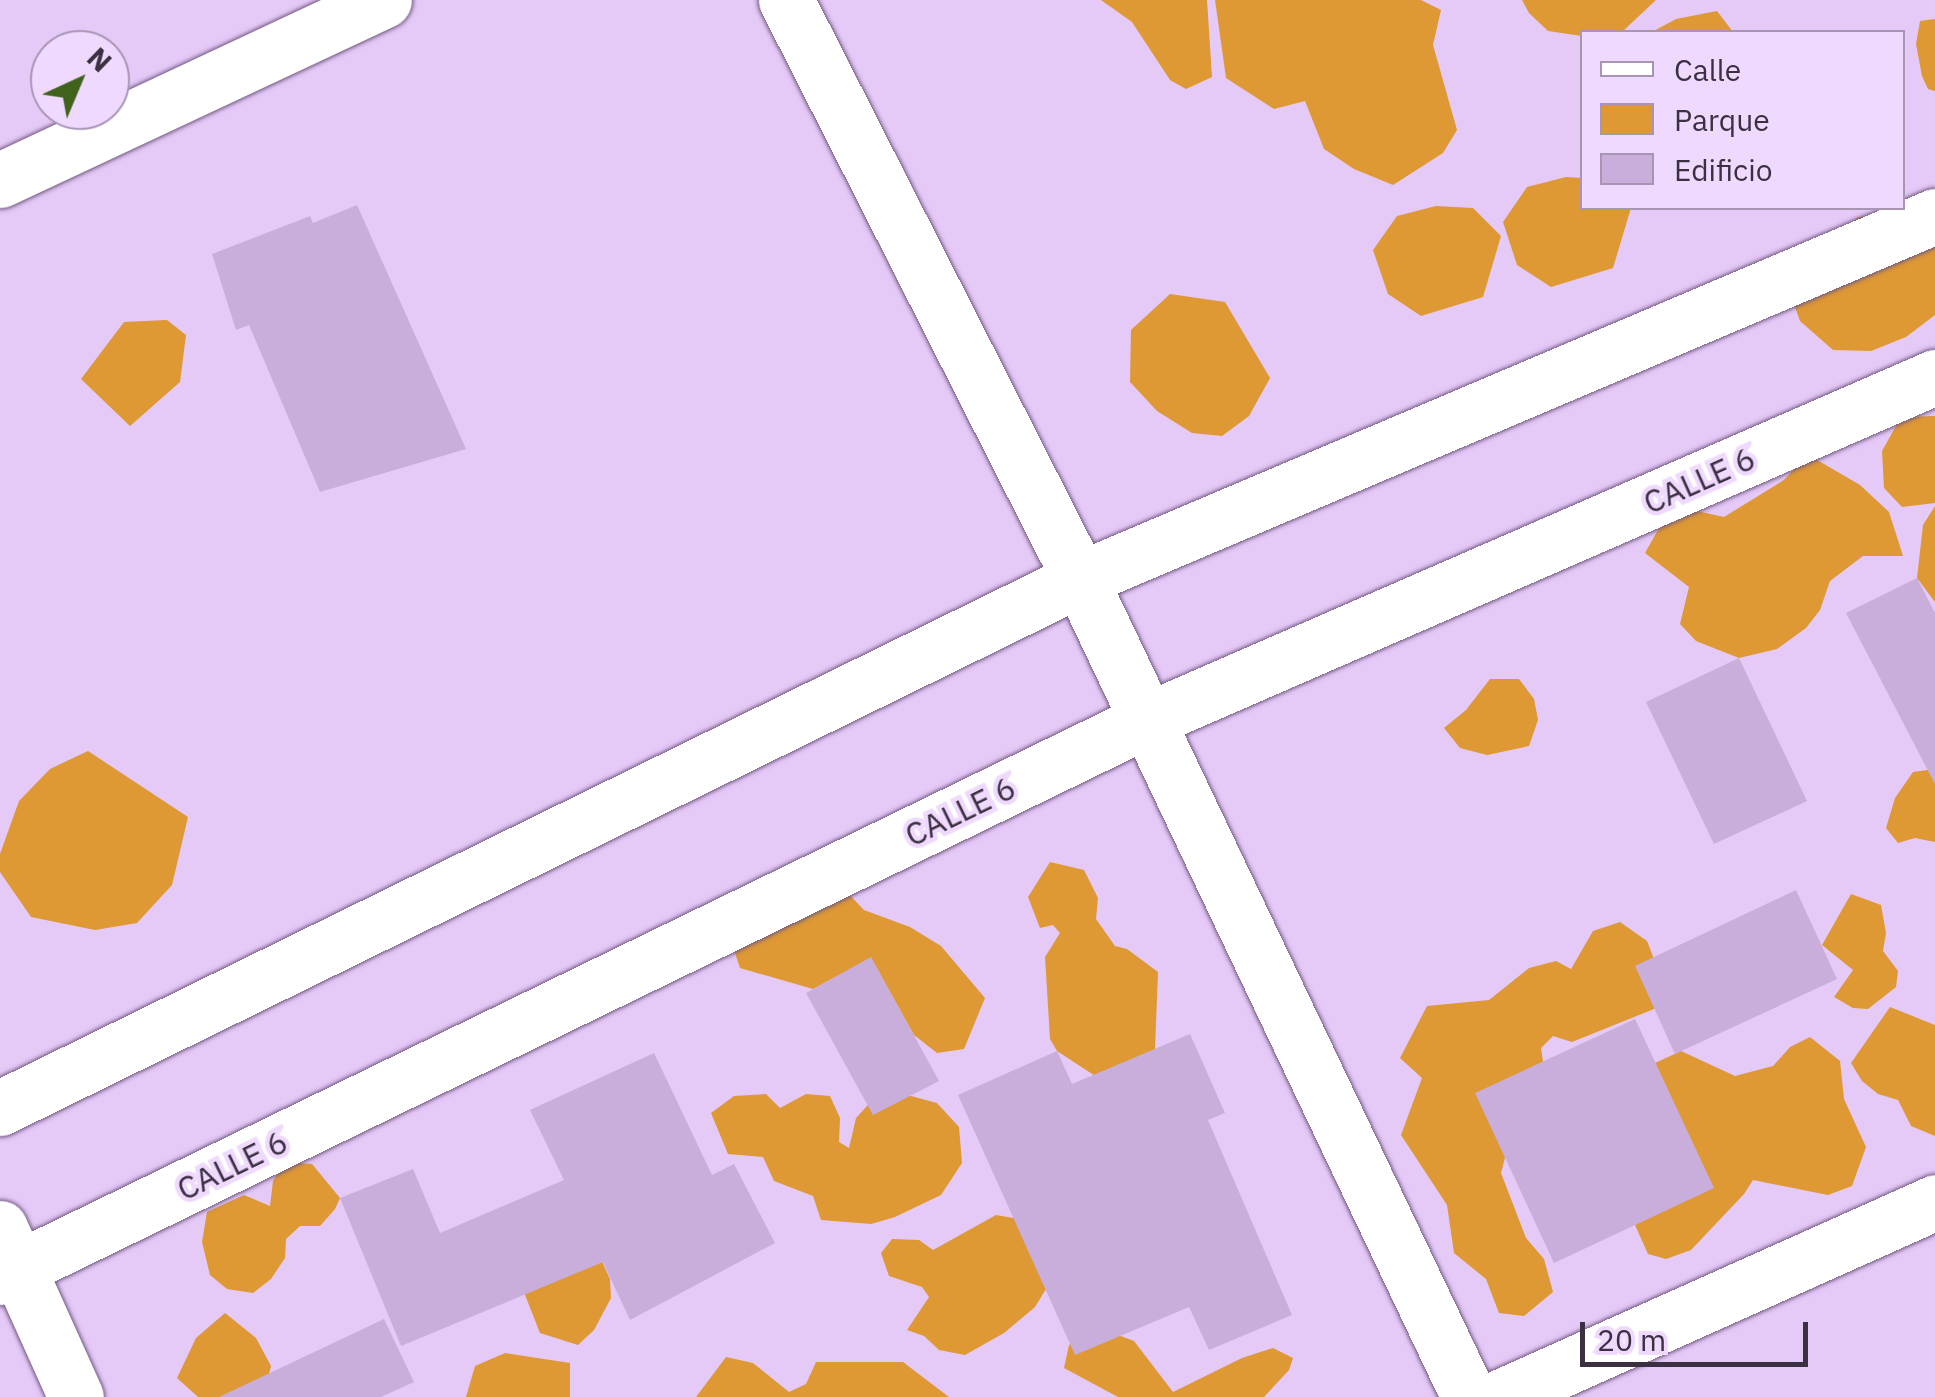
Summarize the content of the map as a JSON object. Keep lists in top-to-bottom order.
{
  "streets": {
    "street": ["CALLE 6"]
  },
  "legend": ["Calle", "Parque", "Edificio"],
  "scale_bar": "20 m",
  "north": "top right"
}
